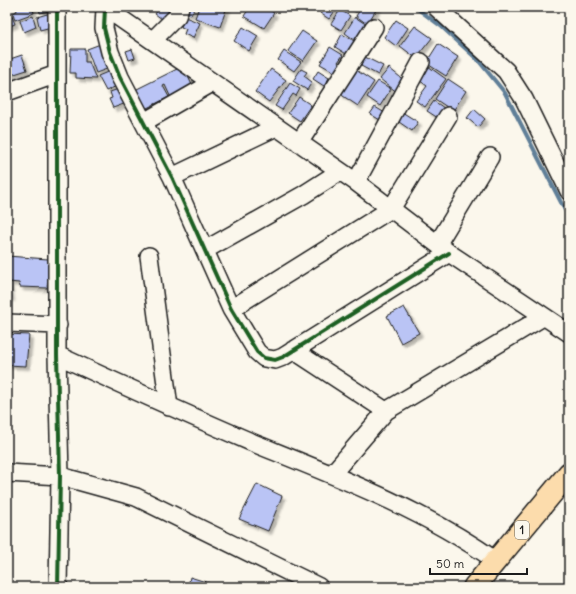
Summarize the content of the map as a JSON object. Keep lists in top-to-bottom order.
{
  "streets": {
    "main road": ["1"]
  },
  "scale_bar": "50 m"
}
